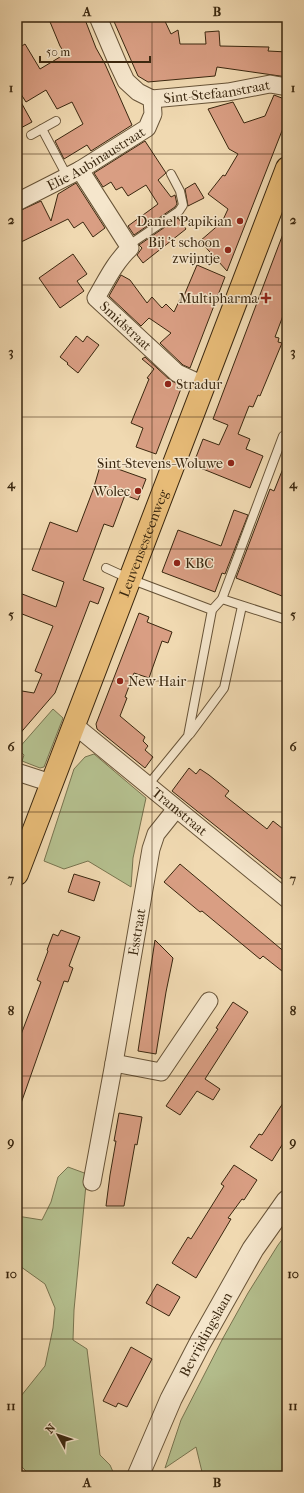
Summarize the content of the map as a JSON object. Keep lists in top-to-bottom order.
{
  "streets": {
    "main road": ["Leuvensesteenweg"],
    "street": [
      "Sint-Stefaanstraat",
      "Elie Aubinaustraat",
      "Smidstraat",
      "Tramstraat",
      "Esstraat",
      "Bevrijdingslaan"
    ]
  },
  "crossings": [
    ["Sint-Stefaanstraat", "Elie Aubinaustraat"],
    ["Smidstraat", "Leuvensesteenweg"],
    ["Leuvensesteenweg", "Tramstraat"],
    ["Tramstraat", "Esstraat"]
  ],
  "places": {
    "other": [
      "Daniel Papikian",
      "Bij 't schoon zwijntje",
      "Stradur",
      "Sint-Stevens-Woluwe",
      "Wolec",
      "KBC",
      "New Hair"
    ],
    "health": ["Multipharma"]
  },
  "scale_bar": "50 m",
  "north": "top left",
  "grid": {
    "columns": ["A", "B"],
    "rows": [
      "1",
      "2",
      "3",
      "4",
      "5",
      "6",
      "7",
      "8",
      "9",
      "10",
      "11"
    ]
  }
}
